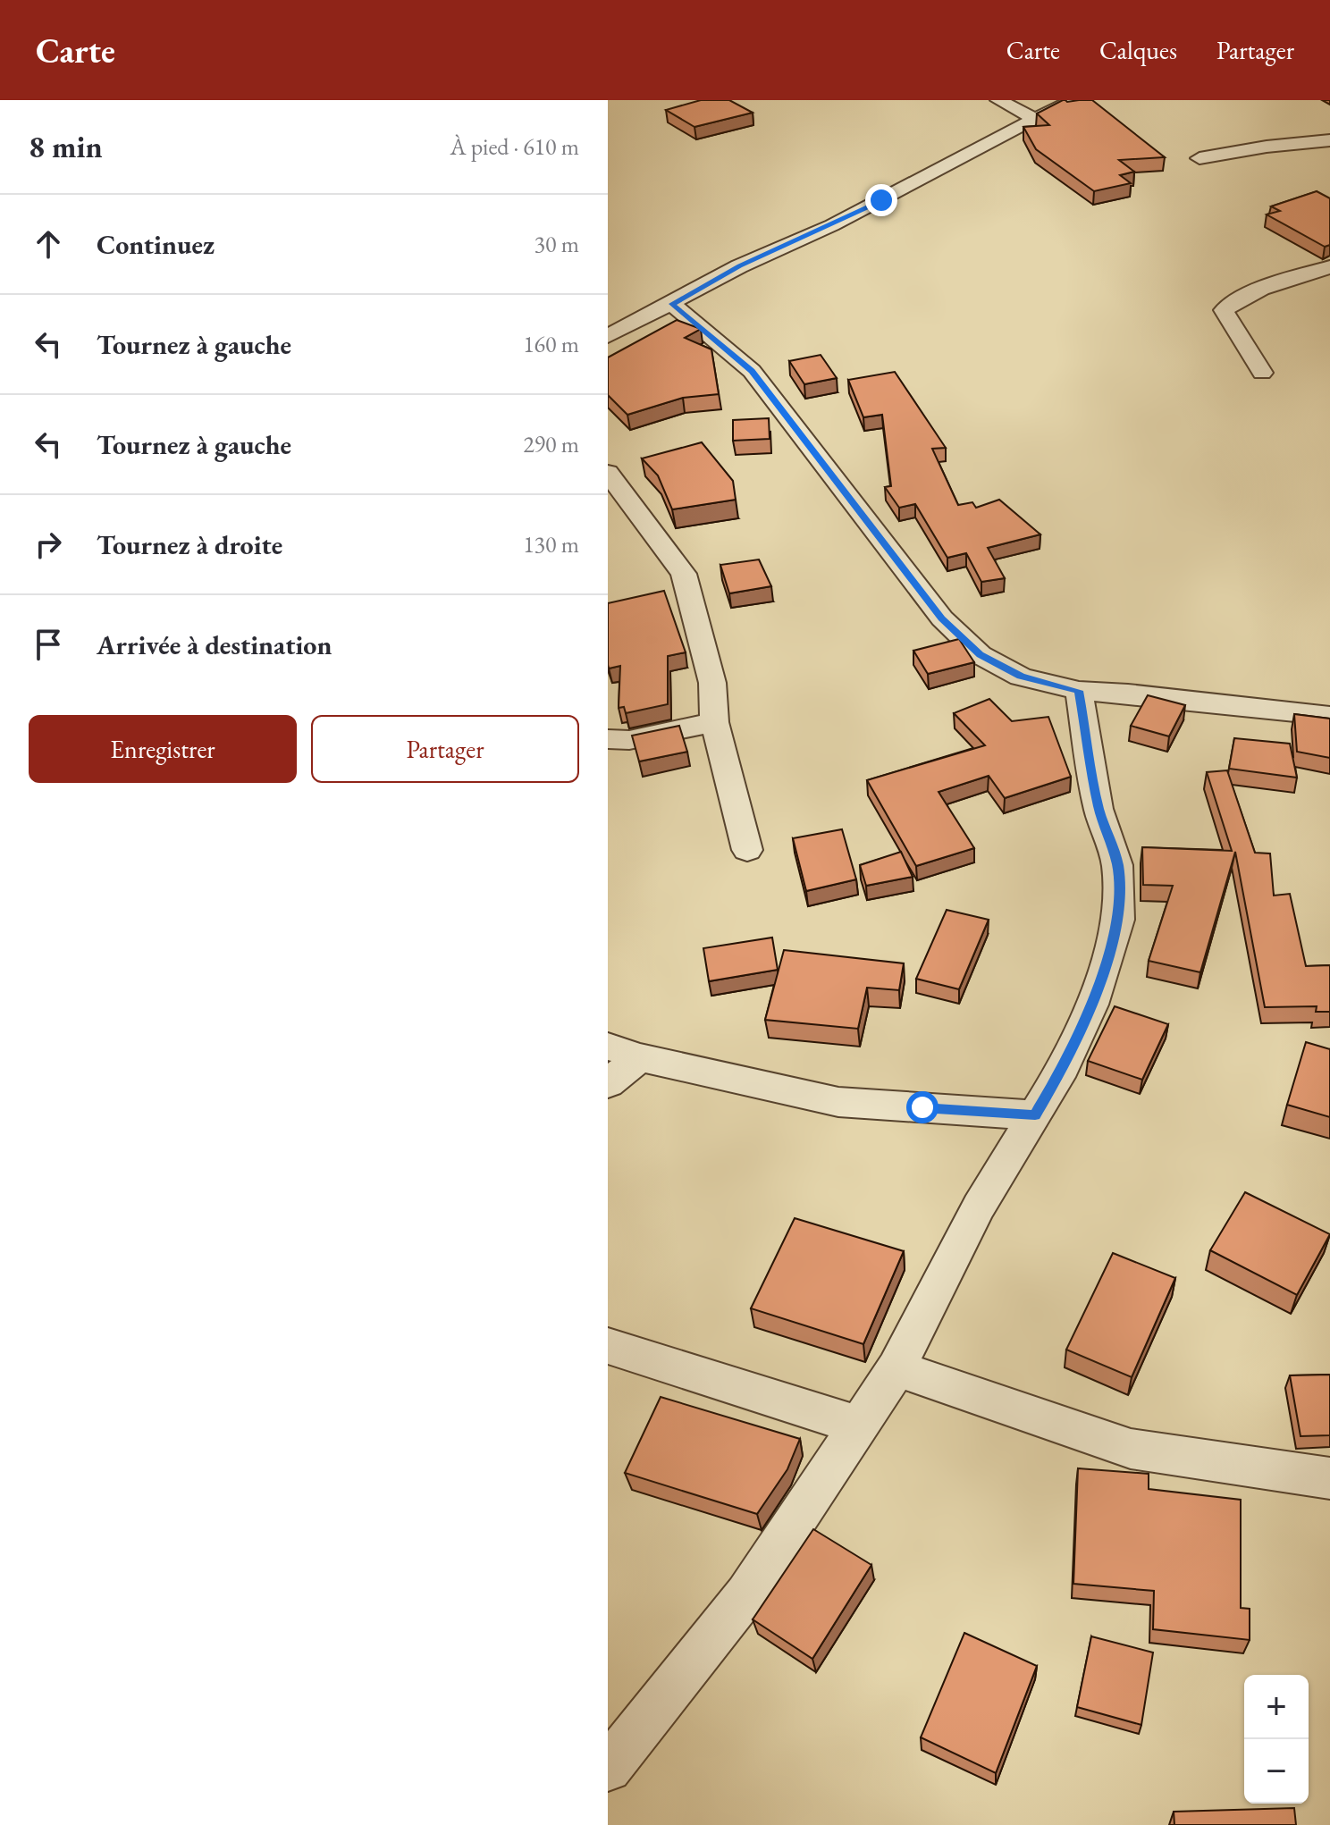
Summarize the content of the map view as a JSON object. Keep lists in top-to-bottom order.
{
  "page": {
    "header": "Carte",
    "nav": ["Carte", "Calques", "Partager"],
    "heading": ["8 min", "À pied · 610 m"],
    "list": [
      ["Continuez", "30 m"],
      ["Tournez à gauche", "160 m"],
      ["Tournez à gauche", "290 m"],
      ["Tournez à droite", "130 m"],
      "Arrivée à destination"
    ],
    "buttons": ["Enregistrer", "Partager"],
    "map_buttons": ["+", "−"]
  }
}
